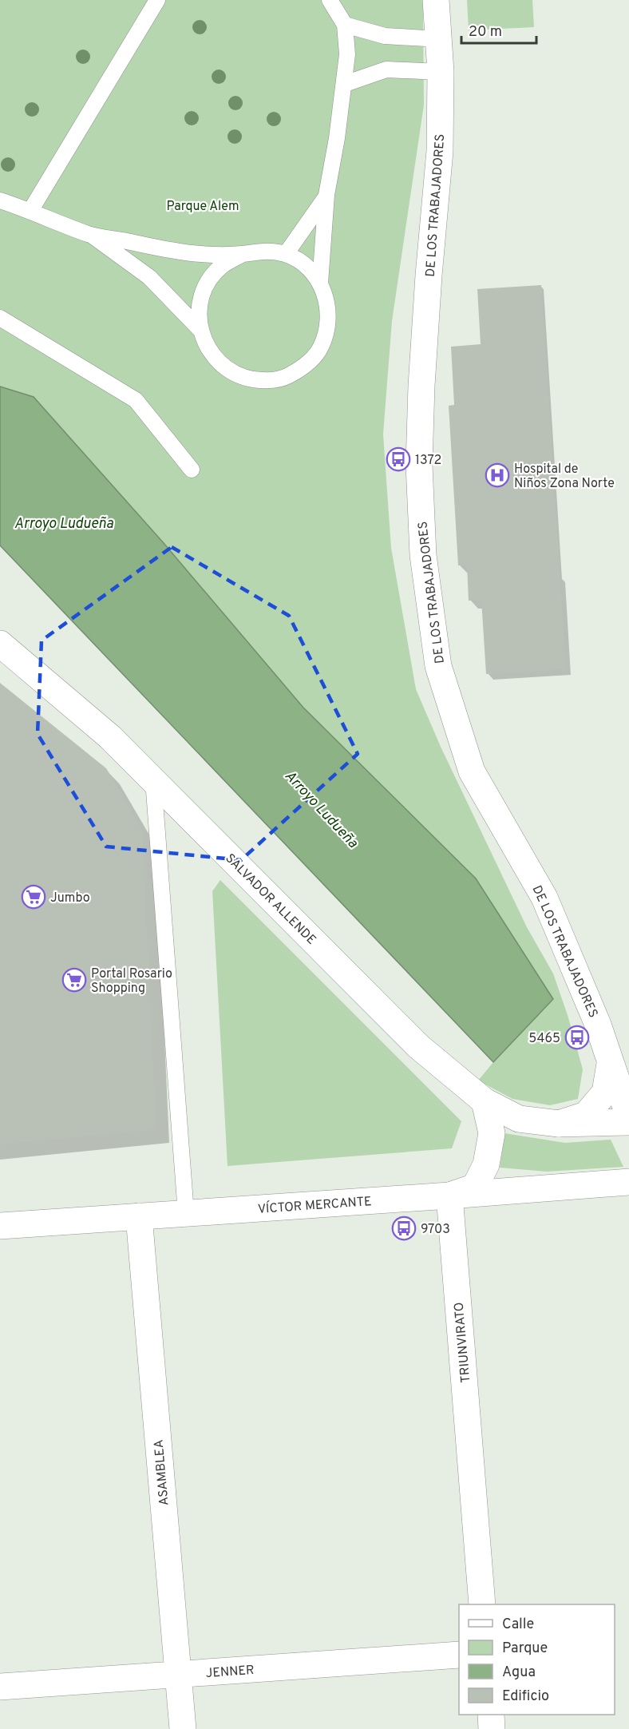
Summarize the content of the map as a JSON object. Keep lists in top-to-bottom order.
{
  "streets": {
    "street": [
      "DE LOS TRABAJADORES",
      "SALVADOR ALLENDE",
      "VÍCTOR MERCANTE",
      "TRIUNVIRATO",
      "ASAMBLEA",
      "JENNER"
    ]
  },
  "crossings": [
    ["DE LOS TRABAJADORES", "SALVADOR ALLENDE"],
    ["VÍCTOR MERCANTE", "TRIUNVIRATO"],
    ["VÍCTOR MERCANTE", "ASAMBLEA"],
    ["ASAMBLEA", "JENNER"]
  ],
  "water": ["Arroyo Ludueña"],
  "parks": ["Parque Alem"],
  "places": {
    "bus stop": ["1372", "5465", "9703"],
    "hospital": ["Hospital de Niños Zona Norte"],
    "supermarket": ["Jumbo", "Portal Rosario Shopping"]
  },
  "legend": [
    "Calle",
    "Parque",
    "Agua",
    "Edificio"
  ],
  "scale_bar": "20 m"
}
